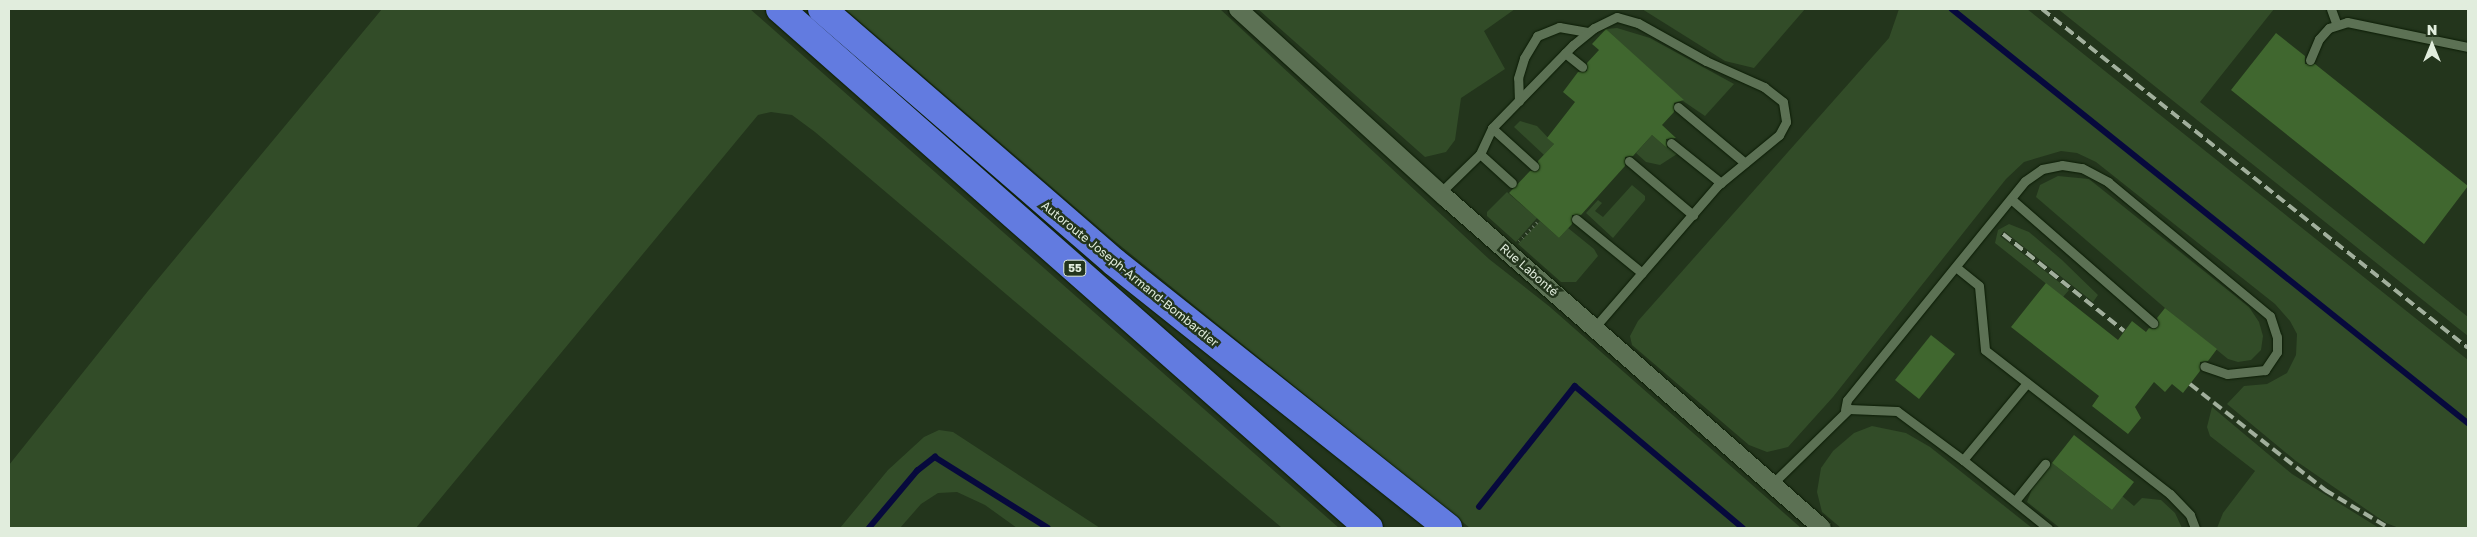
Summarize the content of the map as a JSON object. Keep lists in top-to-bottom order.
{
  "streets": {
    "highway": ["55", "Autoroute Joseph-Armand-Bombardier"],
    "street": ["Rue Labonté"]
  },
  "north": "top"
}
